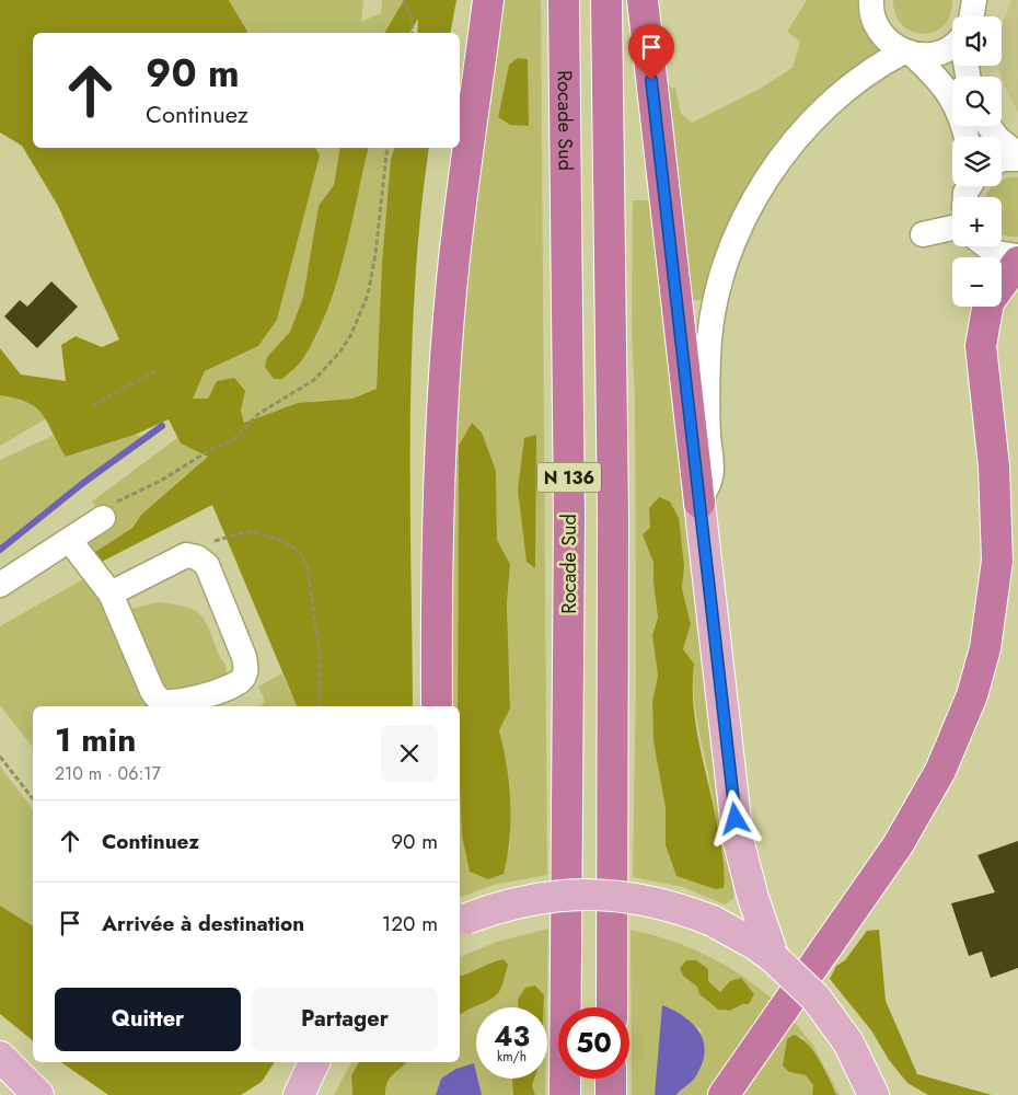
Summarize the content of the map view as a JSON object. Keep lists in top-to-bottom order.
{
  "streets": {
    "highway": ["Rocade Sud", "N 136"]
  },
  "page": {
    "map_buttons": ["+", "−"],
    "turn": ["90 m", "Continuez"],
    "heading": ["1 min", "210 m · 06:17"],
    "list": [
      {
        "name": "Continuez",
        "value": "90 m"
      },
      {
        "name": "Arrivée à destination",
        "value": "120 m"
      }
    ],
    "buttons": ["Quitter", "Partager"],
    "speed": "43 km/h",
    "limit": "50"
  }
}
